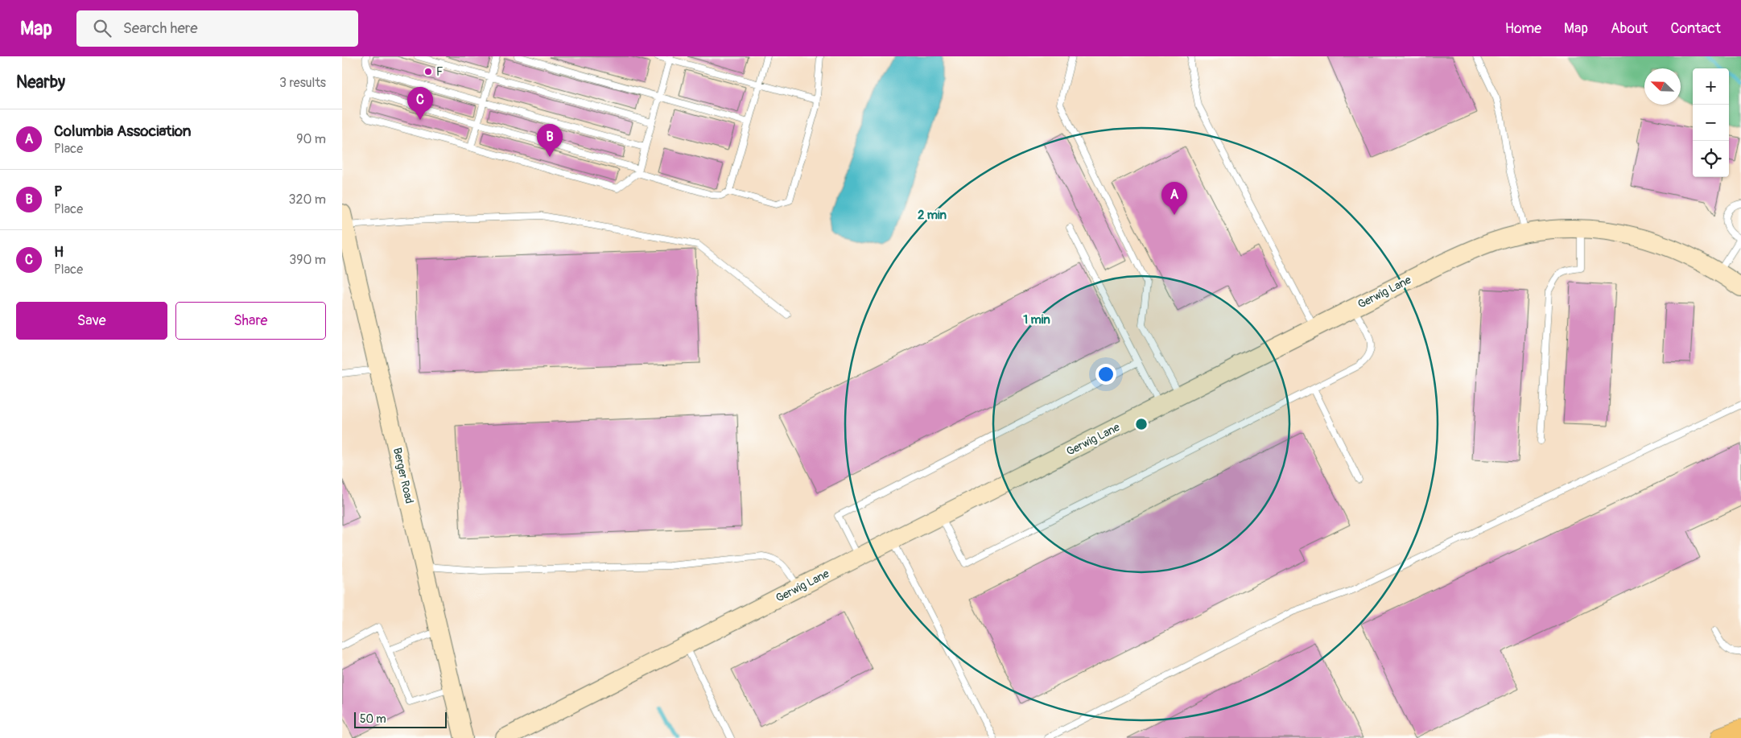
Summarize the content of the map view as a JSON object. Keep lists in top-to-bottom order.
{
  "streets": {
    "street": ["Gerwig Lane", "Berger Road"]
  },
  "places": ["F"],
  "scale_bar": "50 m",
  "north": "top left",
  "page": {
    "header": "Map",
    "search": "Search here",
    "nav": [
      "Home",
      "Map",
      "About",
      "Contact"
    ],
    "heading": ["Nearby", "3 results"],
    "map_buttons": ["+", "−"],
    "pins": ["C", "B", "A"],
    "list": [
      {
        "mark": "A",
        "name": "Columbia Association",
        "note": "Place",
        "value": "90 m"
      },
      {
        "mark": "B",
        "name": "P",
        "note": "Place",
        "value": "320 m"
      },
      {
        "mark": "C",
        "name": "H",
        "note": "Place",
        "value": "390 m"
      }
    ],
    "buttons": ["Save", "Share"],
    "scale": "50 m"
  },
  "rings": ["2 min", "1 min"]
}
